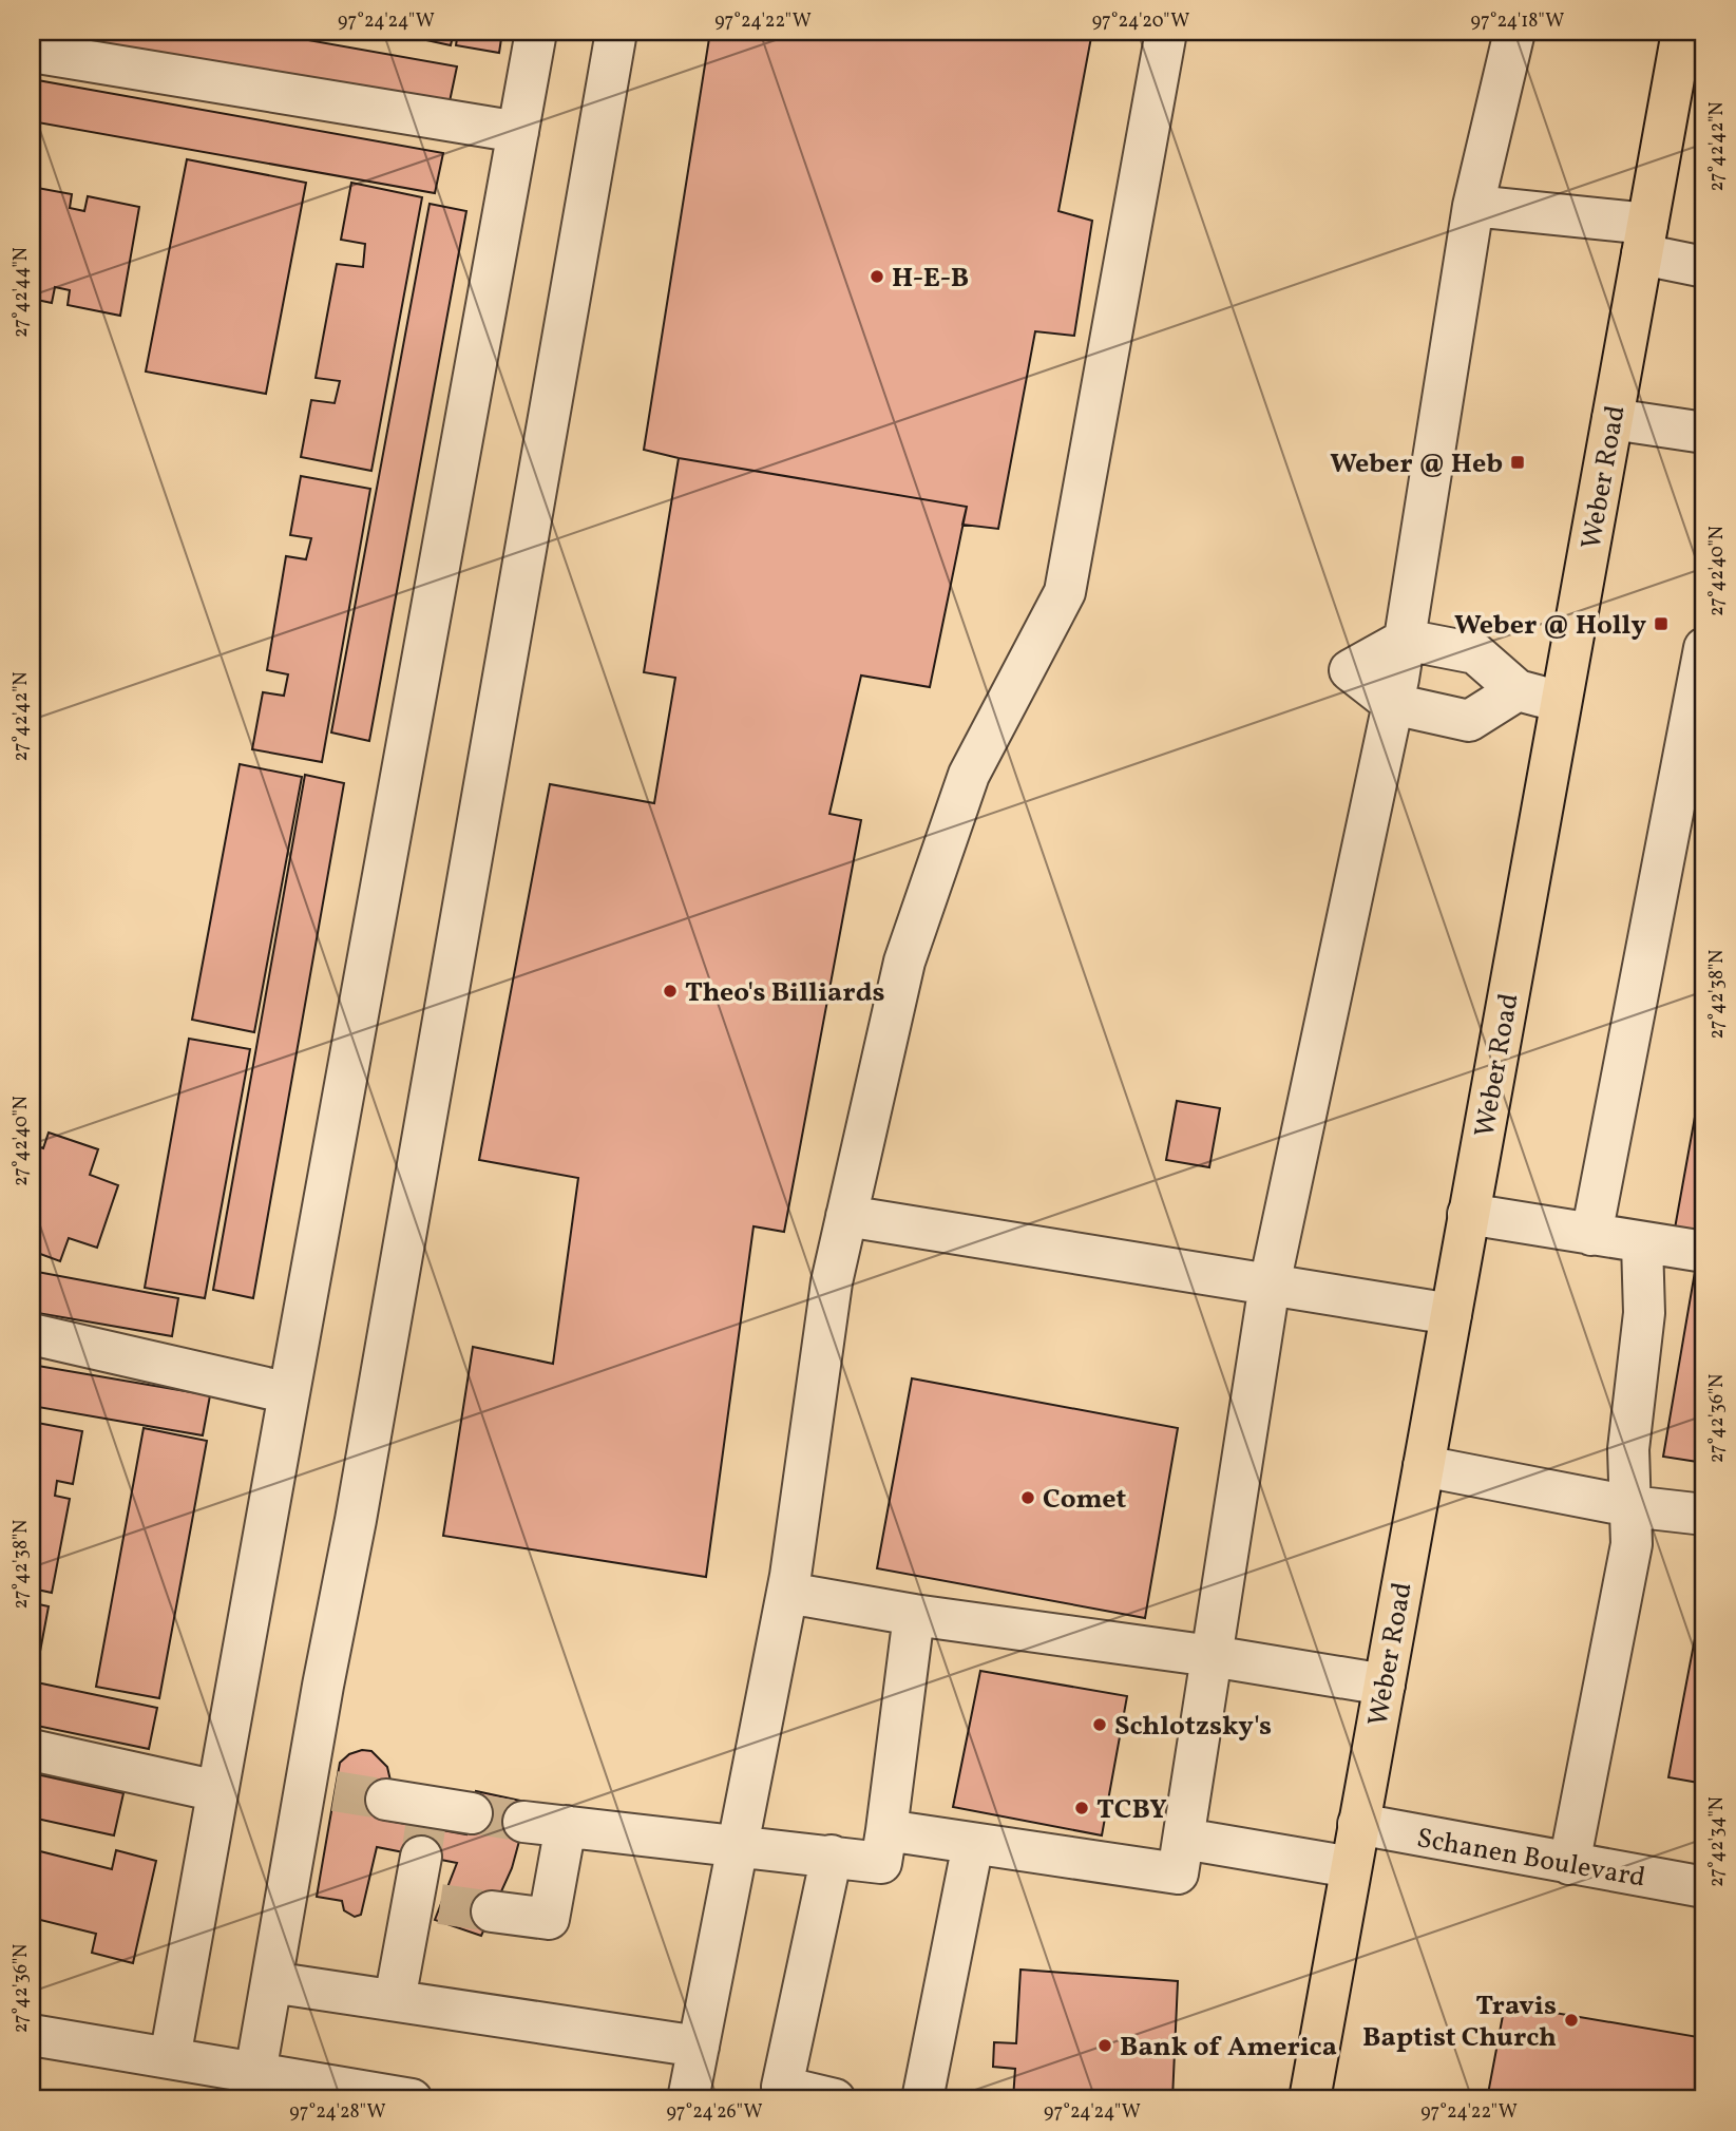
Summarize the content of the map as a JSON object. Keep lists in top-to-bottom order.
{
  "streets": {
    "main road": ["Weber Road"],
    "street": ["Schanen Boulevard"]
  },
  "crossings": [
    ["Weber Road", "Schanen Boulevard"]
  ],
  "places": {
    "other": [
      "H-E-B",
      "Theo's Billiards",
      "Comet",
      "Schlotzsky's",
      "TCBY",
      "Travis Baptist Church",
      "Bank of America"
    ],
    "transit": ["Weber @ Heb", "Weber @ Holly"]
  },
  "coordinates": [
    "97°24'24\"W",
    "97°24'22\"W",
    "97°24'20\"W",
    "97°24'18\"W",
    "27°42'42\"N",
    "27°42'44\"N",
    "27°42'40\"N",
    "27°42'38\"N",
    "27°42'36\"N",
    "27°42'34\"N",
    "97°24'28\"W",
    "97°24'26\"W"
  ]
}
